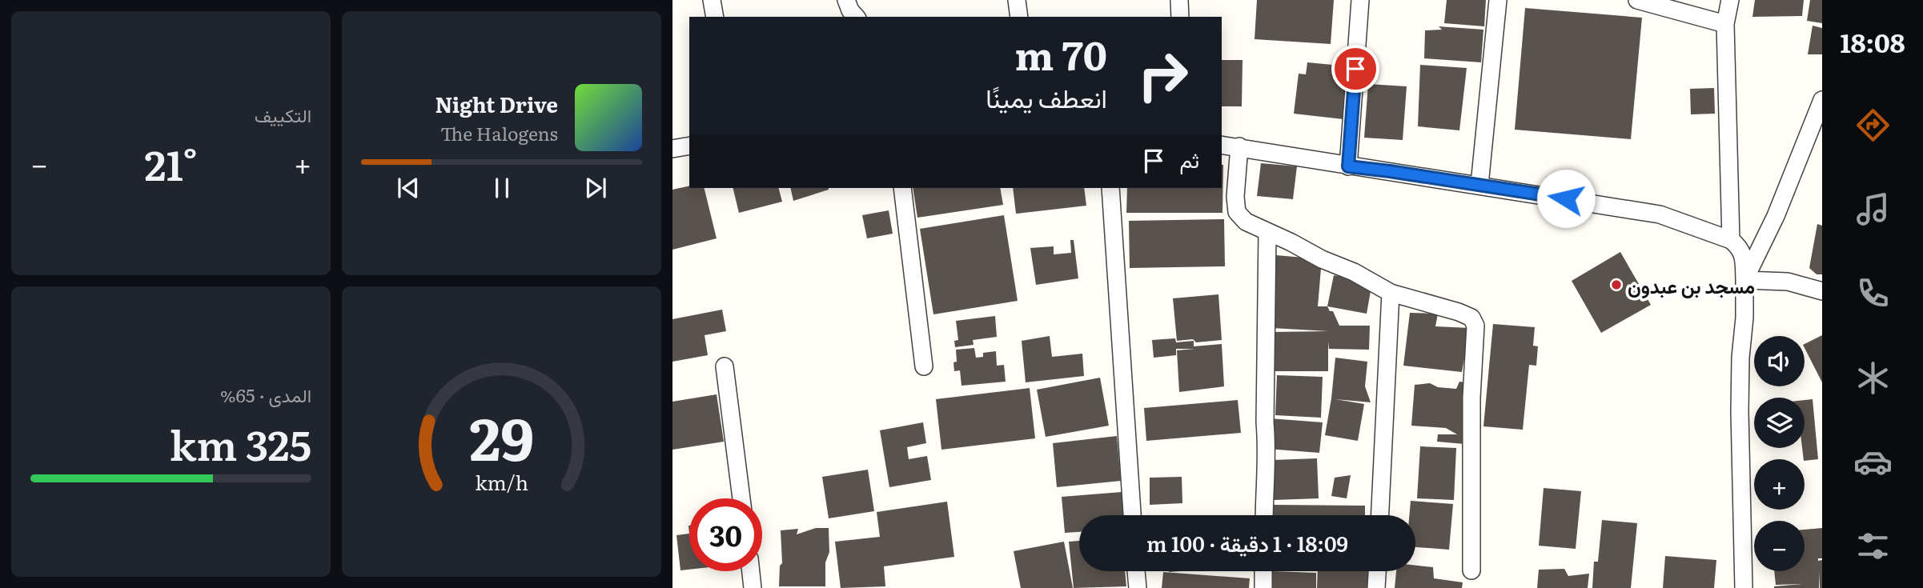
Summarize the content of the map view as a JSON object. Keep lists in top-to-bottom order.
{
  "places": ["مسجد بن عبدون"],
  "page": {
    "tabs": "18:08",
    "tile": [
      "التكييف",
      ["المدى · 65%", "325 km"]
    ],
    "turn": ["70 m", "انعطف يمينًا"],
    "song": ["Night Drive", "The Halogens"],
    "then": "ثم",
    "heat": ["−", "21°", "+"],
    "map_buttons": ["+", "−"],
    "limit": "30",
    "trip": "18:09 · 1 دقيقة · 100 m",
    "gauge": ["29", "km/h"]
  }
}
